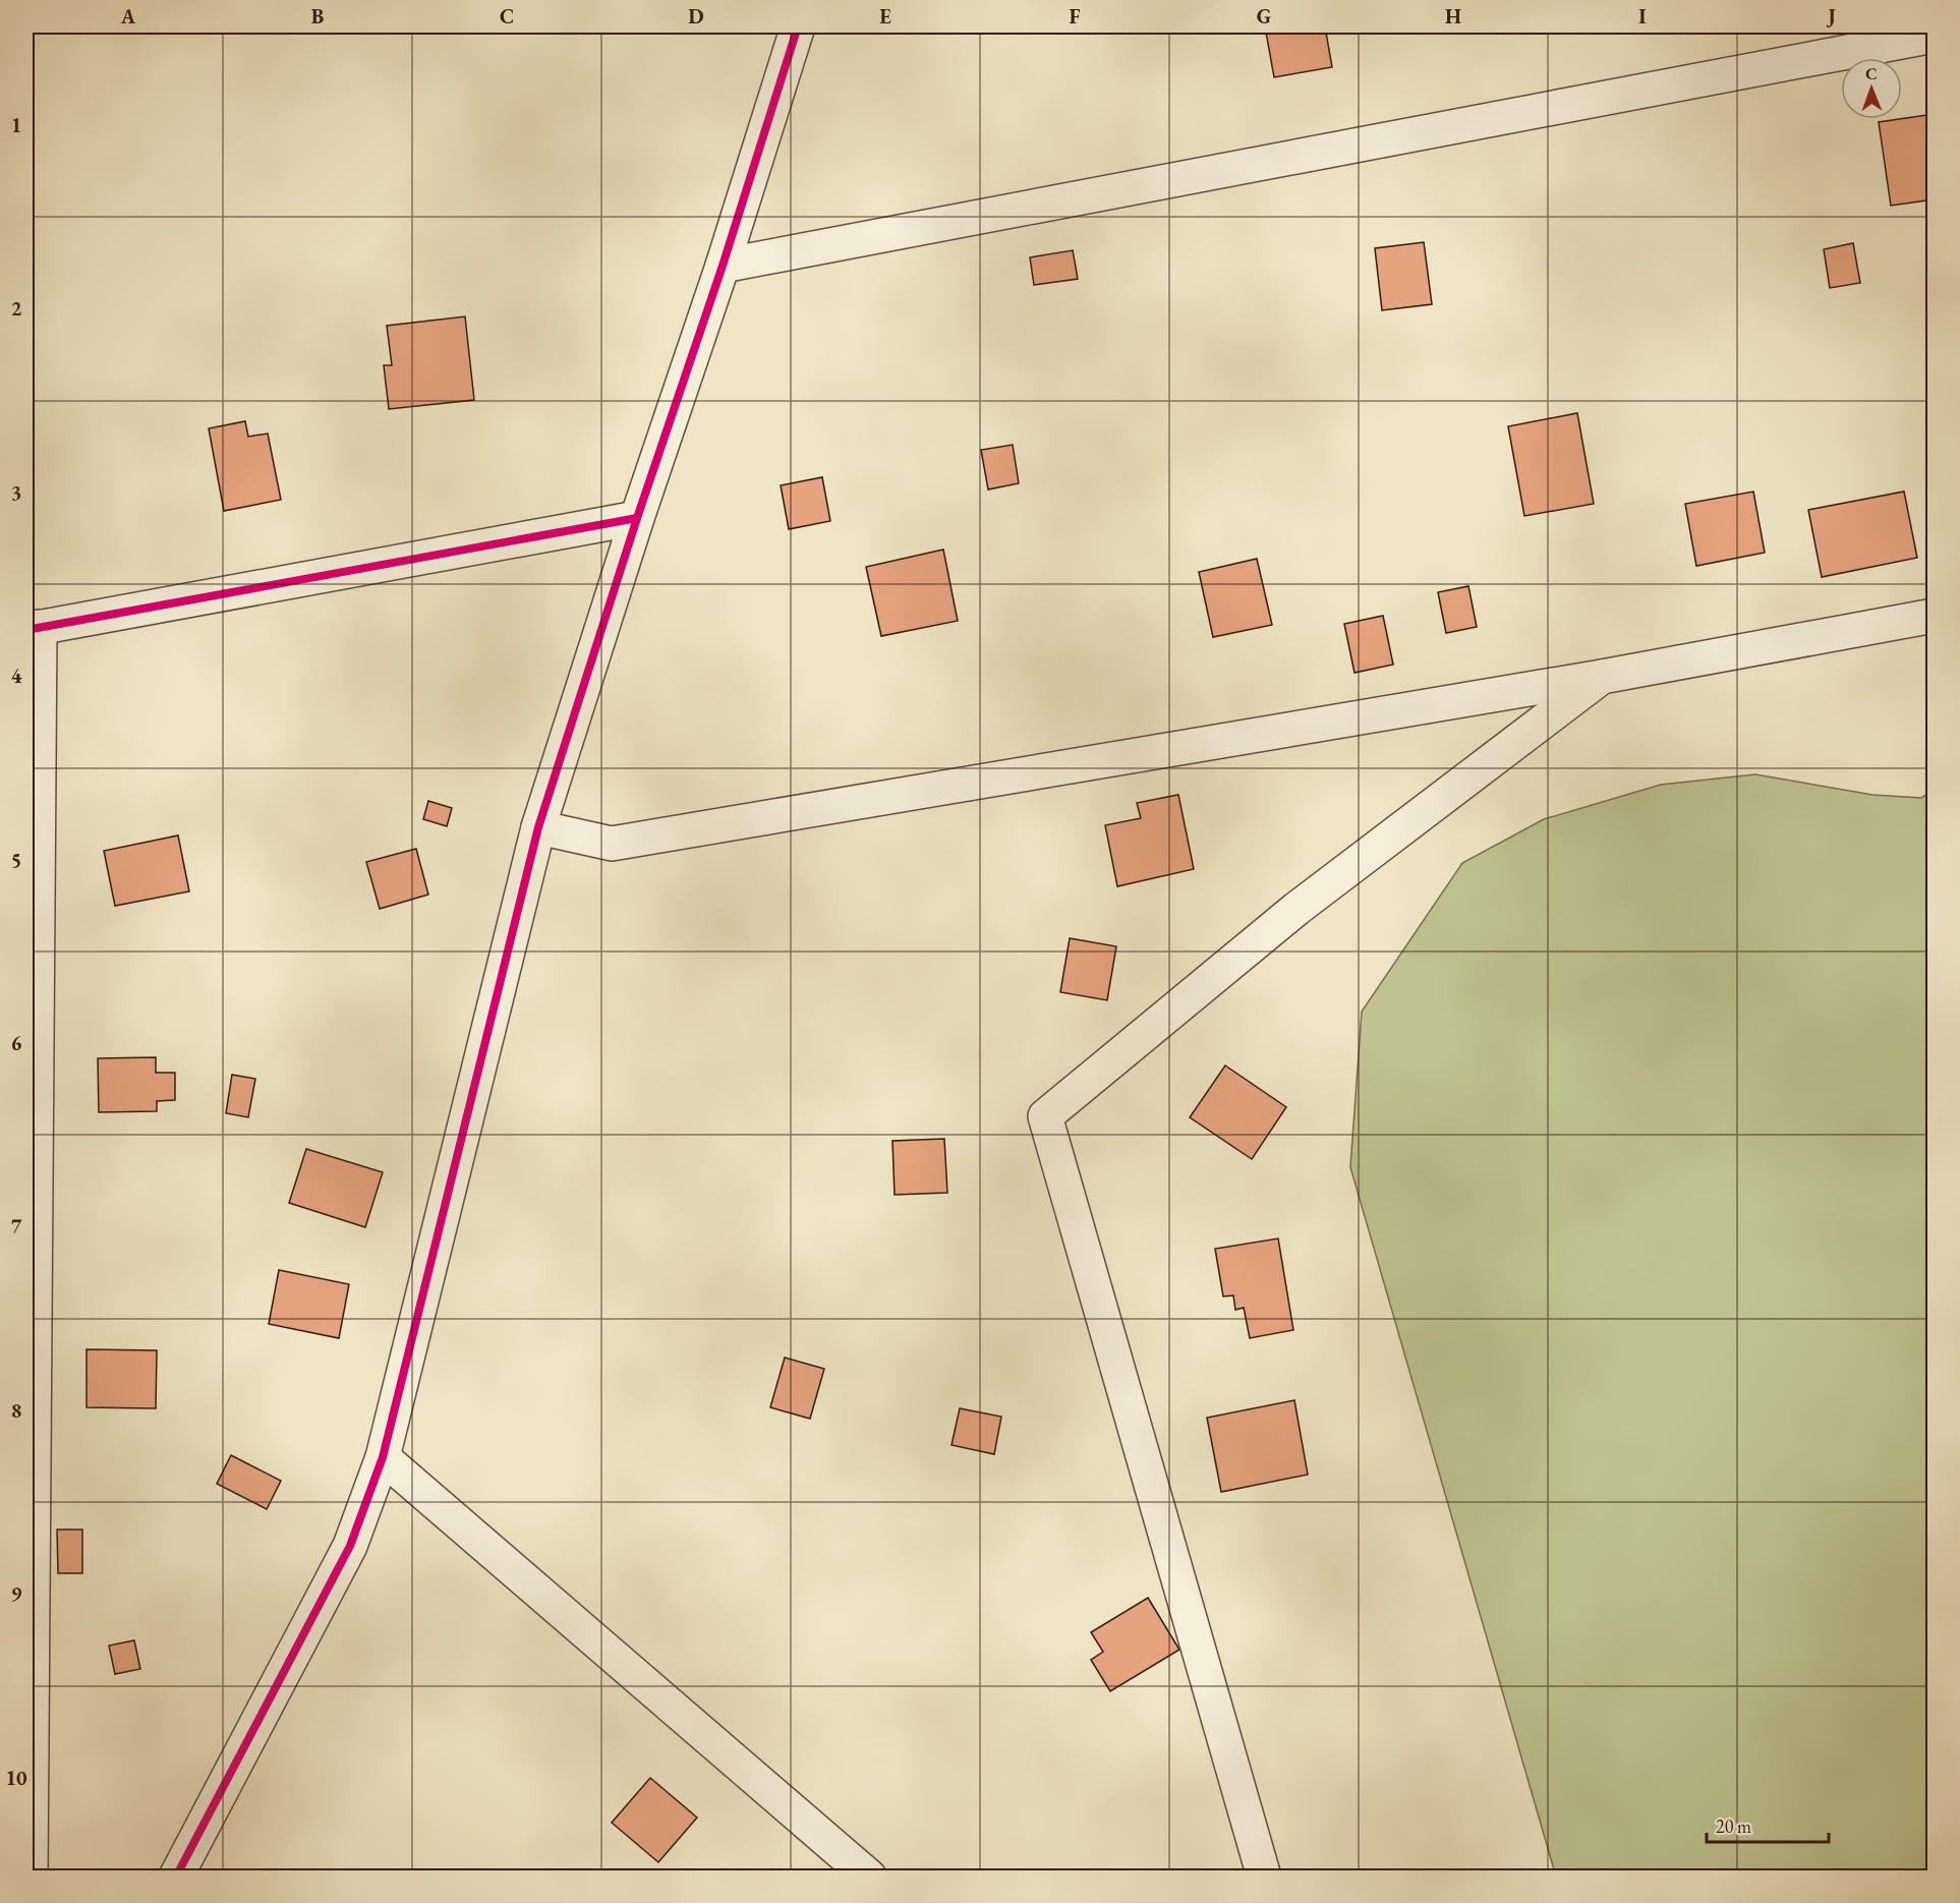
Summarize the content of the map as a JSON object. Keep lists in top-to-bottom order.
{
  "scale_bar": "20 m",
  "north": "top",
  "grid": {
    "columns": [
      "A",
      "B",
      "C",
      "D",
      "E",
      "F",
      "G",
      "H",
      "I",
      "J"
    ],
    "rows": [
      "1",
      "2",
      "3",
      "4",
      "5",
      "6",
      "7",
      "8",
      "9",
      "10"
    ]
  }
}
